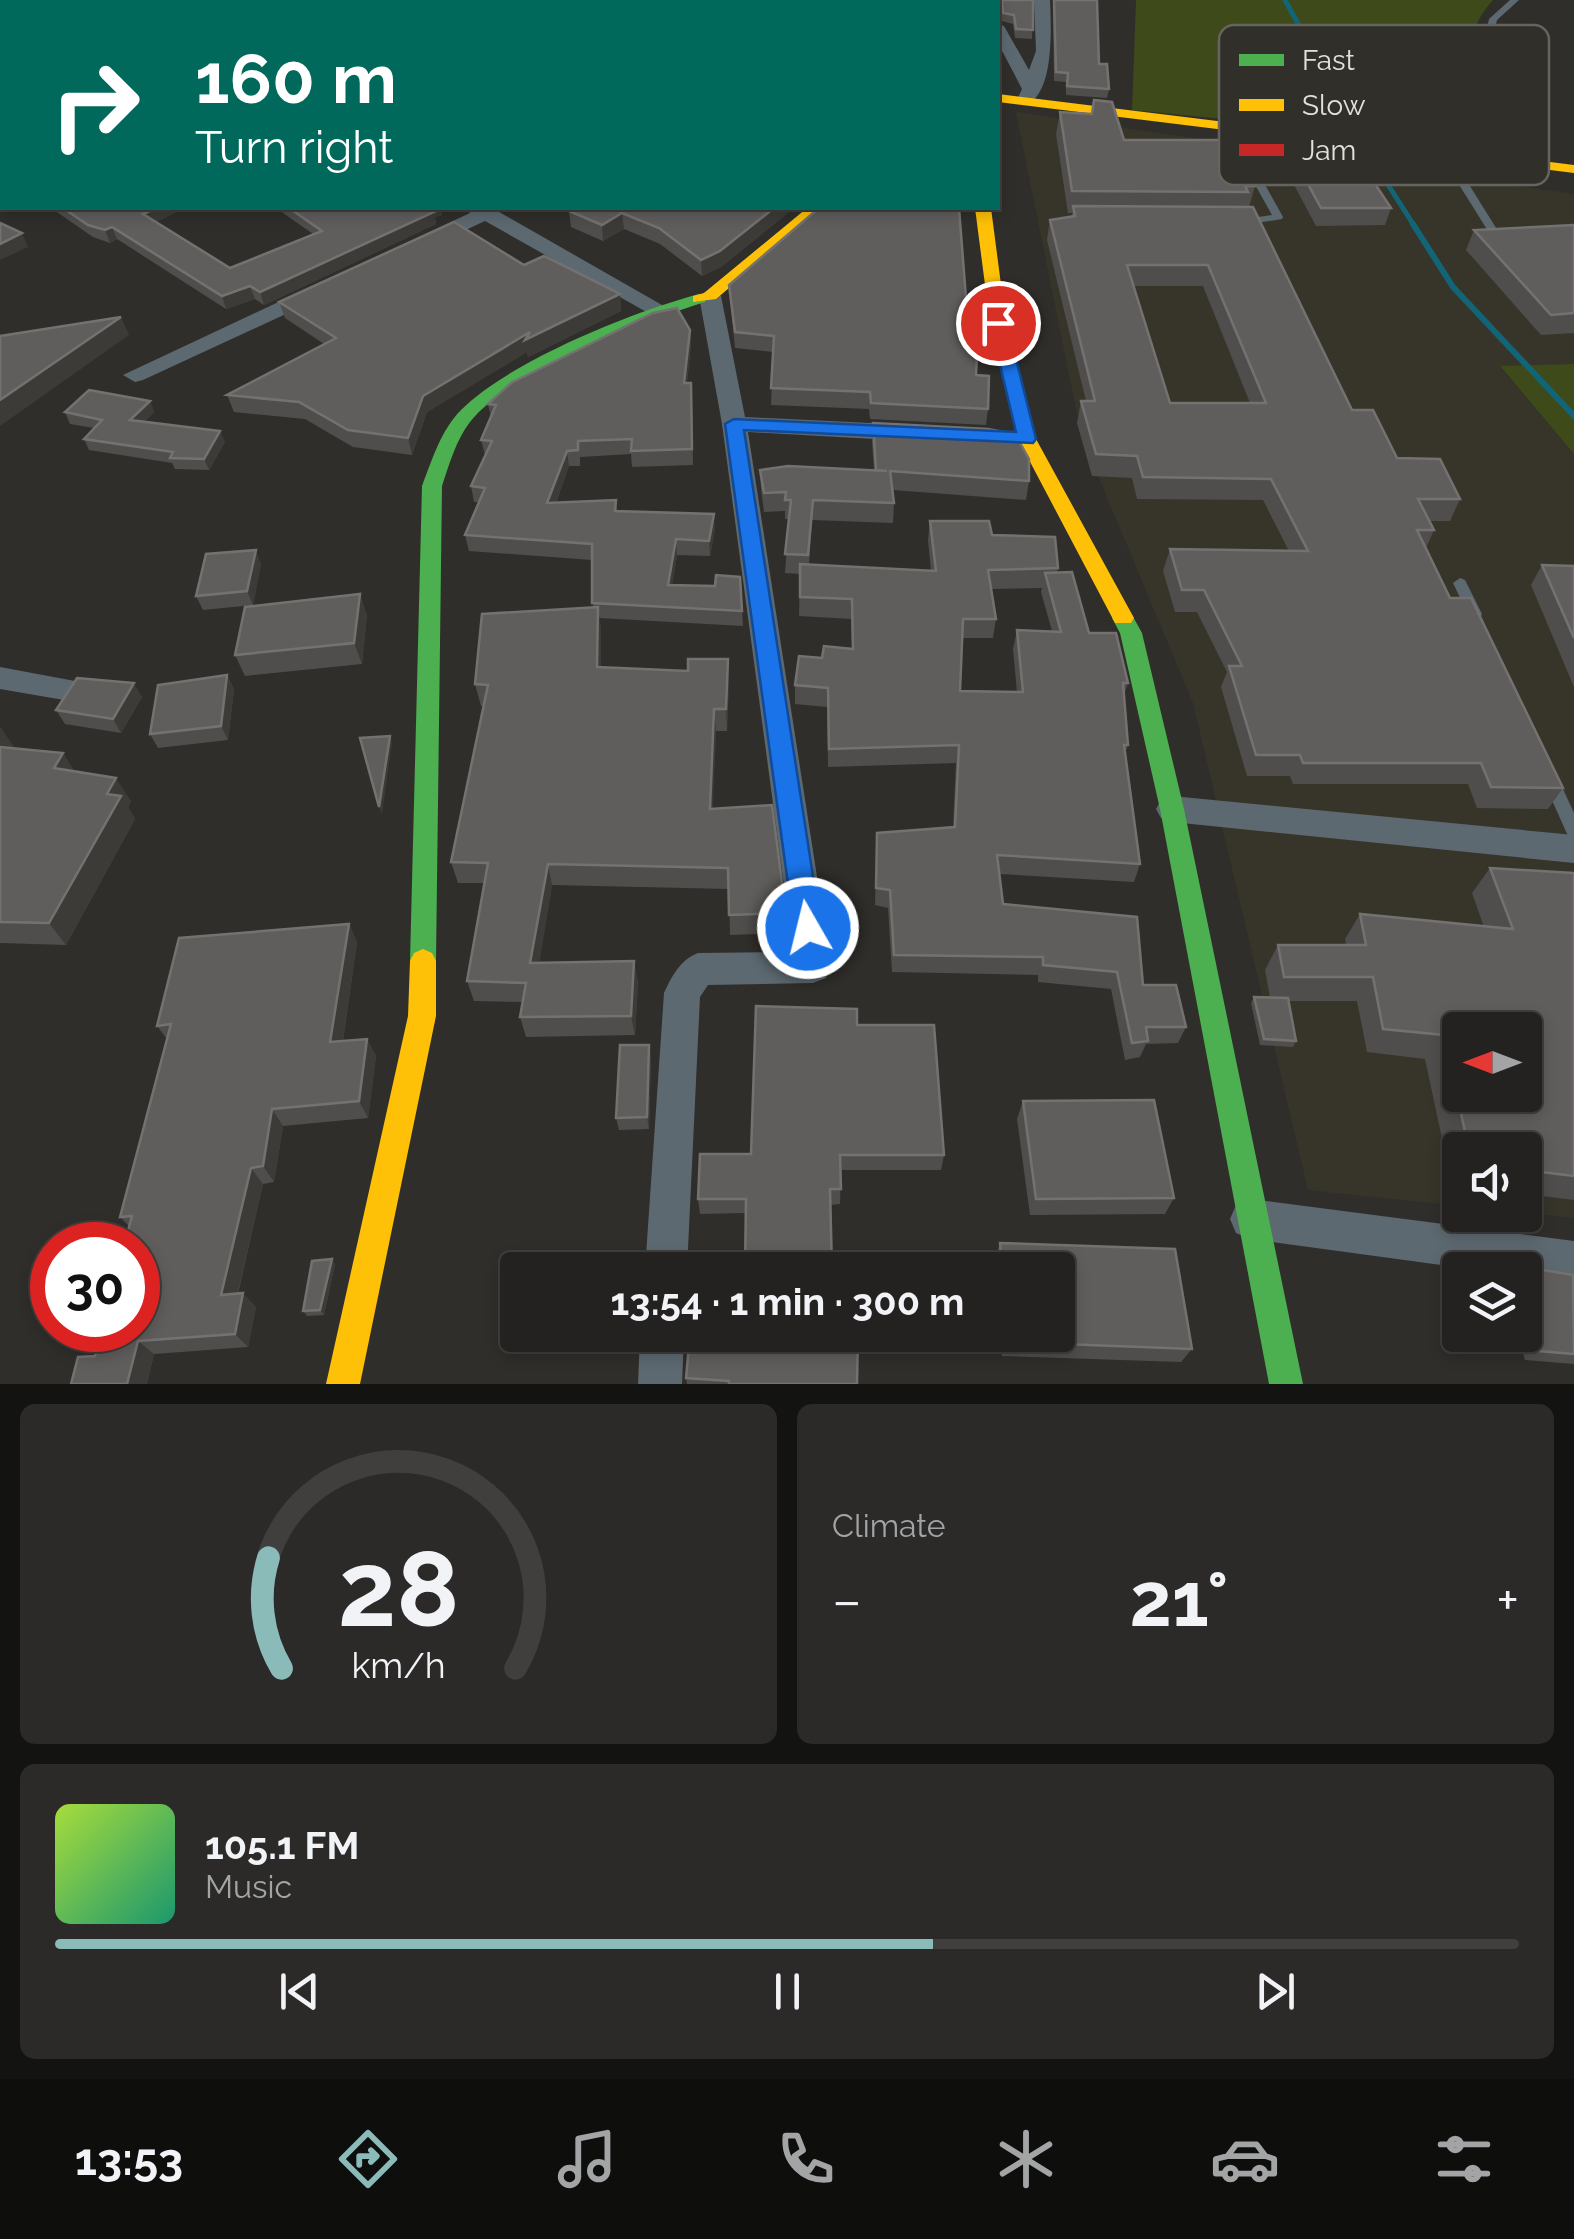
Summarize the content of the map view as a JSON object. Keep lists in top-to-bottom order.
{
  "legend": ["Fast", "Slow", "Jam"],
  "north": "left",
  "page": {
    "turn": ["160 m", "Turn right"],
    "limit": "30",
    "trip": "13:54 · 1 min · 300 m",
    "tile": "Climate",
    "heat": ["−", "21°", "+"],
    "song": ["105.1 FM", "Music"],
    "tabs": "13:53",
    "gauge": ["28", "km/h"]
  }
}
